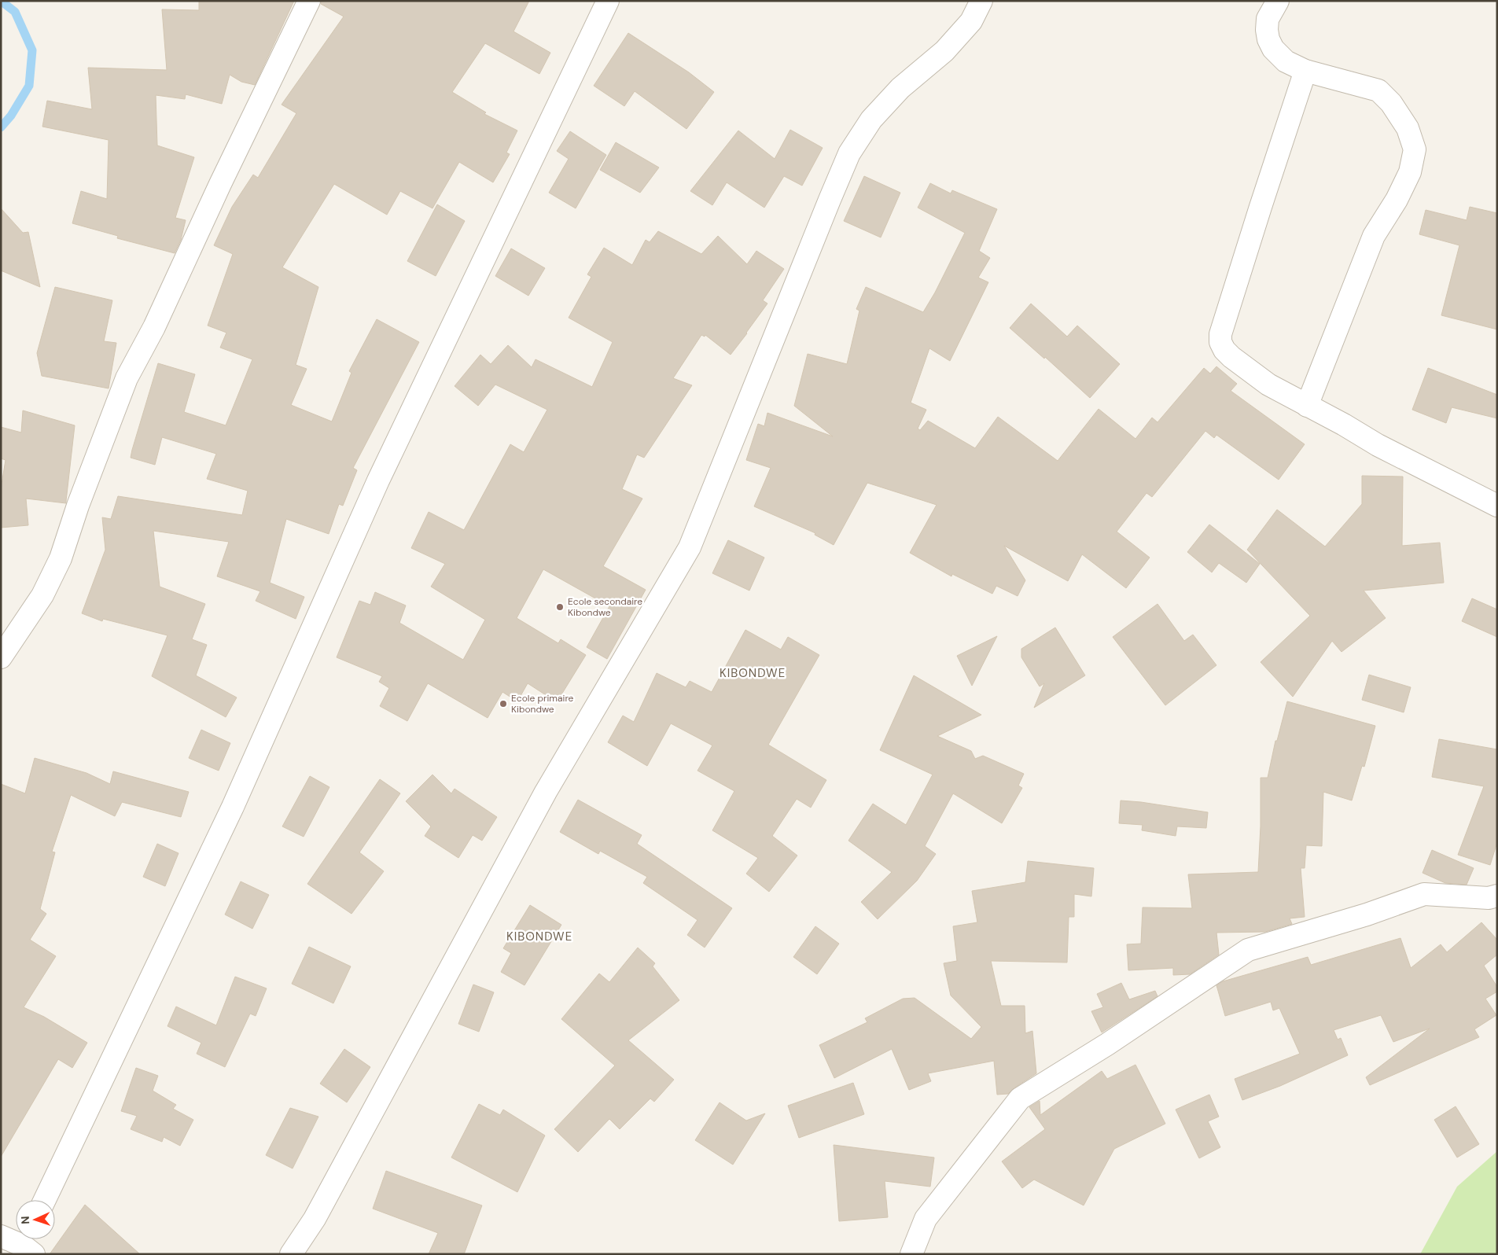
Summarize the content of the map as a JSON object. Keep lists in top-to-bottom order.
{
  "districts": ["KIBONDWE", "KIBONDWE"],
  "places": ["Ecole secondaire Kibondwe", "Ecole primaire Kibondwe"],
  "north": "left"
}
